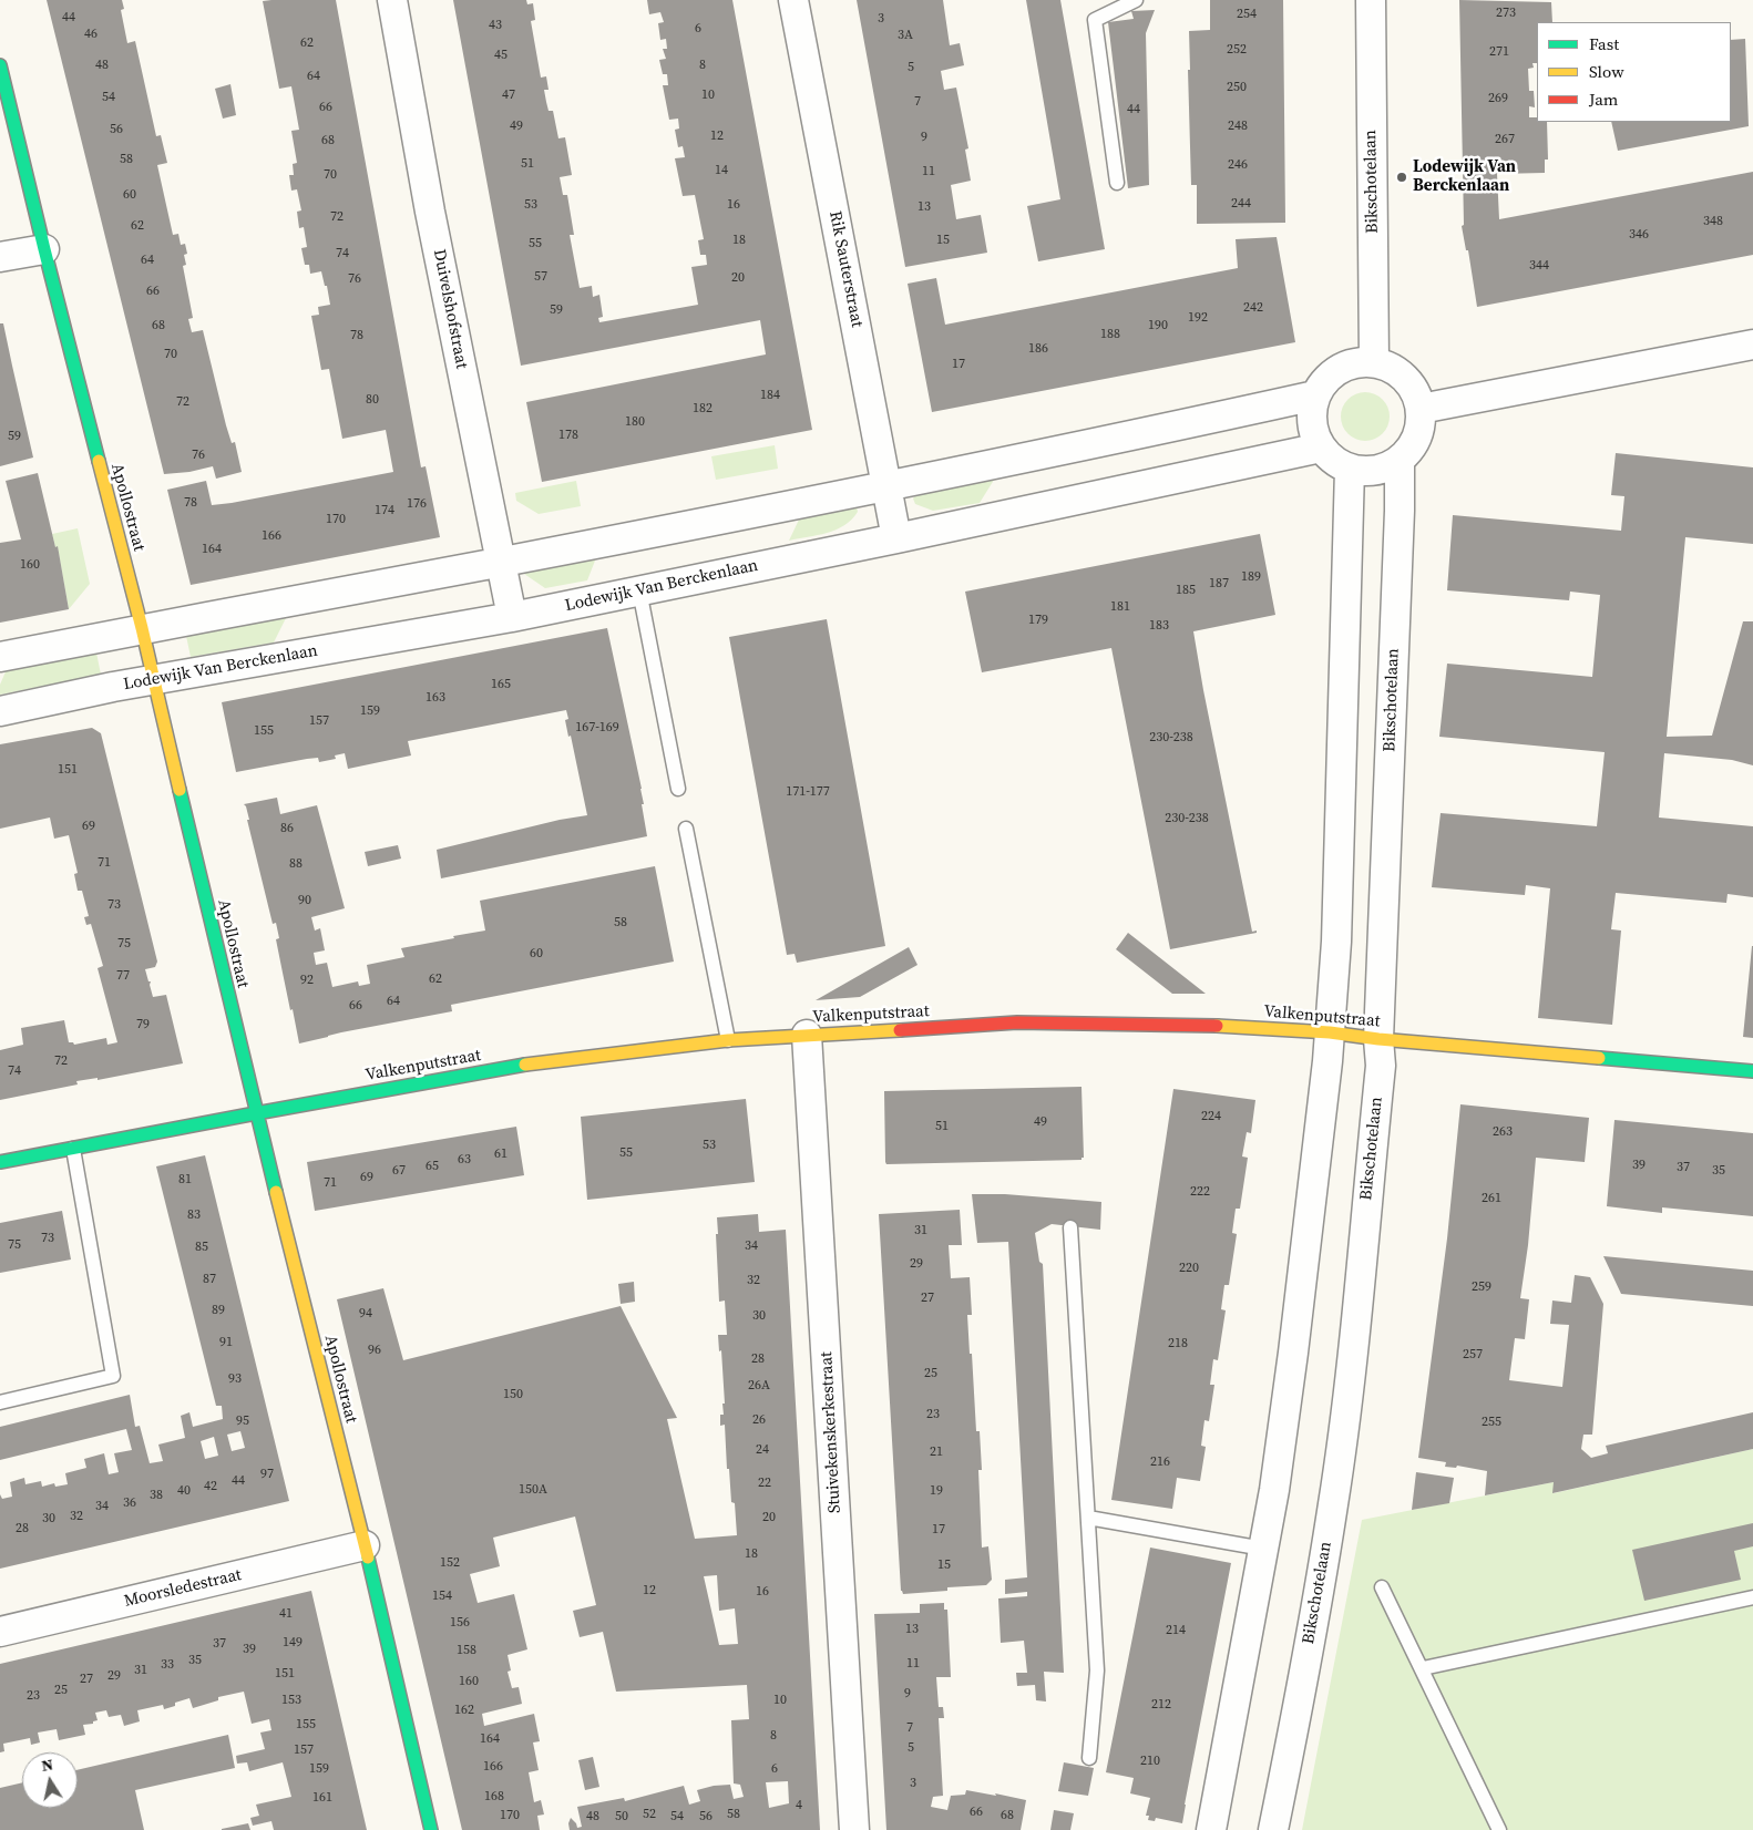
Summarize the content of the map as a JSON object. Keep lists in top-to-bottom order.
{
  "streets": {
    "street": [
      "Bikschotelaan",
      "Rik Sauterstraat",
      "Duivelshofstraat",
      "Apollostraat",
      "Lodewijk Van Berckenlaan",
      "Valkenputstraat",
      "Stuivekenskerkestraat",
      "Moorsledestraat"
    ]
  },
  "crossings": [
    ["Bikschotelaan", "Lodewijk Van Berckenlaan"],
    ["Bikschotelaan", "Valkenputstraat"],
    ["Rik Sauterstraat", "Lodewijk Van Berckenlaan"],
    ["Duivelshofstraat", "Lodewijk Van Berckenlaan"],
    ["Apollostraat", "Lodewijk Van Berckenlaan"],
    ["Apollostraat", "Valkenputstraat"],
    ["Apollostraat", "Moorsledestraat"],
    ["Valkenputstraat", "Stuivekenskerkestraat"]
  ],
  "places": ["Lodewijk Van Berckenlaan"],
  "house_numbers": [
    "273",
    "254",
    "44",
    "3",
    "43",
    "6",
    "46",
    "3A",
    "62",
    "252",
    "271",
    "45",
    "48",
    "8",
    "5",
    "64",
    "250",
    "47",
    "10",
    "54",
    "269",
    "7",
    "66",
    "44",
    "49",
    "248",
    "56",
    "12",
    "9",
    "267",
    "68",
    "58",
    "51",
    "246",
    "14",
    "11",
    "70",
    "60",
    "244",
    "53",
    "16",
    "13",
    "72",
    "348",
    "62",
    "346",
    "18",
    "15",
    "55",
    "74",
    "64",
    "344",
    "57",
    "20",
    "76",
    "66",
    "242",
    "59",
    "192",
    "68",
    "190",
    "188",
    "78",
    "186",
    "70",
    "17",
    "184",
    "80",
    "72",
    "182",
    "180",
    "178",
    "59",
    "76",
    "78",
    "176",
    "174",
    "170",
    "166",
    "164",
    "160",
    "189",
    "187",
    "185",
    "181",
    "179",
    "183",
    "165",
    "163",
    "159",
    "157",
    "167-169",
    "155",
    "230-238",
    "151",
    "171-177",
    "230-238",
    "69",
    "86",
    "71",
    "88",
    "90",
    "73",
    "58",
    "75",
    "60",
    "77",
    "62",
    "92",
    "64",
    "66",
    "79",
    "72",
    "74",
    "224",
    "49",
    "51",
    "263",
    "53",
    "55",
    "61",
    "63",
    "39",
    "65",
    "37",
    "67",
    "35",
    "69",
    "81",
    "71",
    "222",
    "261",
    "83",
    "31",
    "73",
    "75",
    "34",
    "85",
    "29",
    "220",
    "87",
    "32",
    "259",
    "27",
    "89",
    "94",
    "30",
    "91",
    "218",
    "96",
    "257",
    "28",
    "25",
    "93",
    "26A",
    "150",
    "23",
    "26",
    "95",
    "255",
    "24",
    "21",
    "216",
    "97",
    "44",
    "22",
    "42",
    "150A",
    "40",
    "19",
    "38",
    "36",
    "34",
    "32",
    "20",
    "30",
    "28",
    "17",
    "18",
    "152",
    "15",
    "12",
    "16",
    "154",
    "41",
    "156",
    "13",
    "214",
    "149",
    "37",
    "39",
    "158",
    "35",
    "11",
    "33",
    "31",
    "151",
    "29",
    "27",
    "160",
    "25",
    "9",
    "23",
    "153",
    "10",
    "212",
    "162",
    "155",
    "7",
    "8",
    "164",
    "5",
    "157",
    "210",
    "166",
    "159",
    "6",
    "3",
    "168",
    "161",
    "4",
    "66",
    "52",
    "58",
    "170",
    "68",
    "48",
    "50",
    "54",
    "56"
  ],
  "legend": ["Fast", "Slow", "Jam"],
  "north": "top"
}
